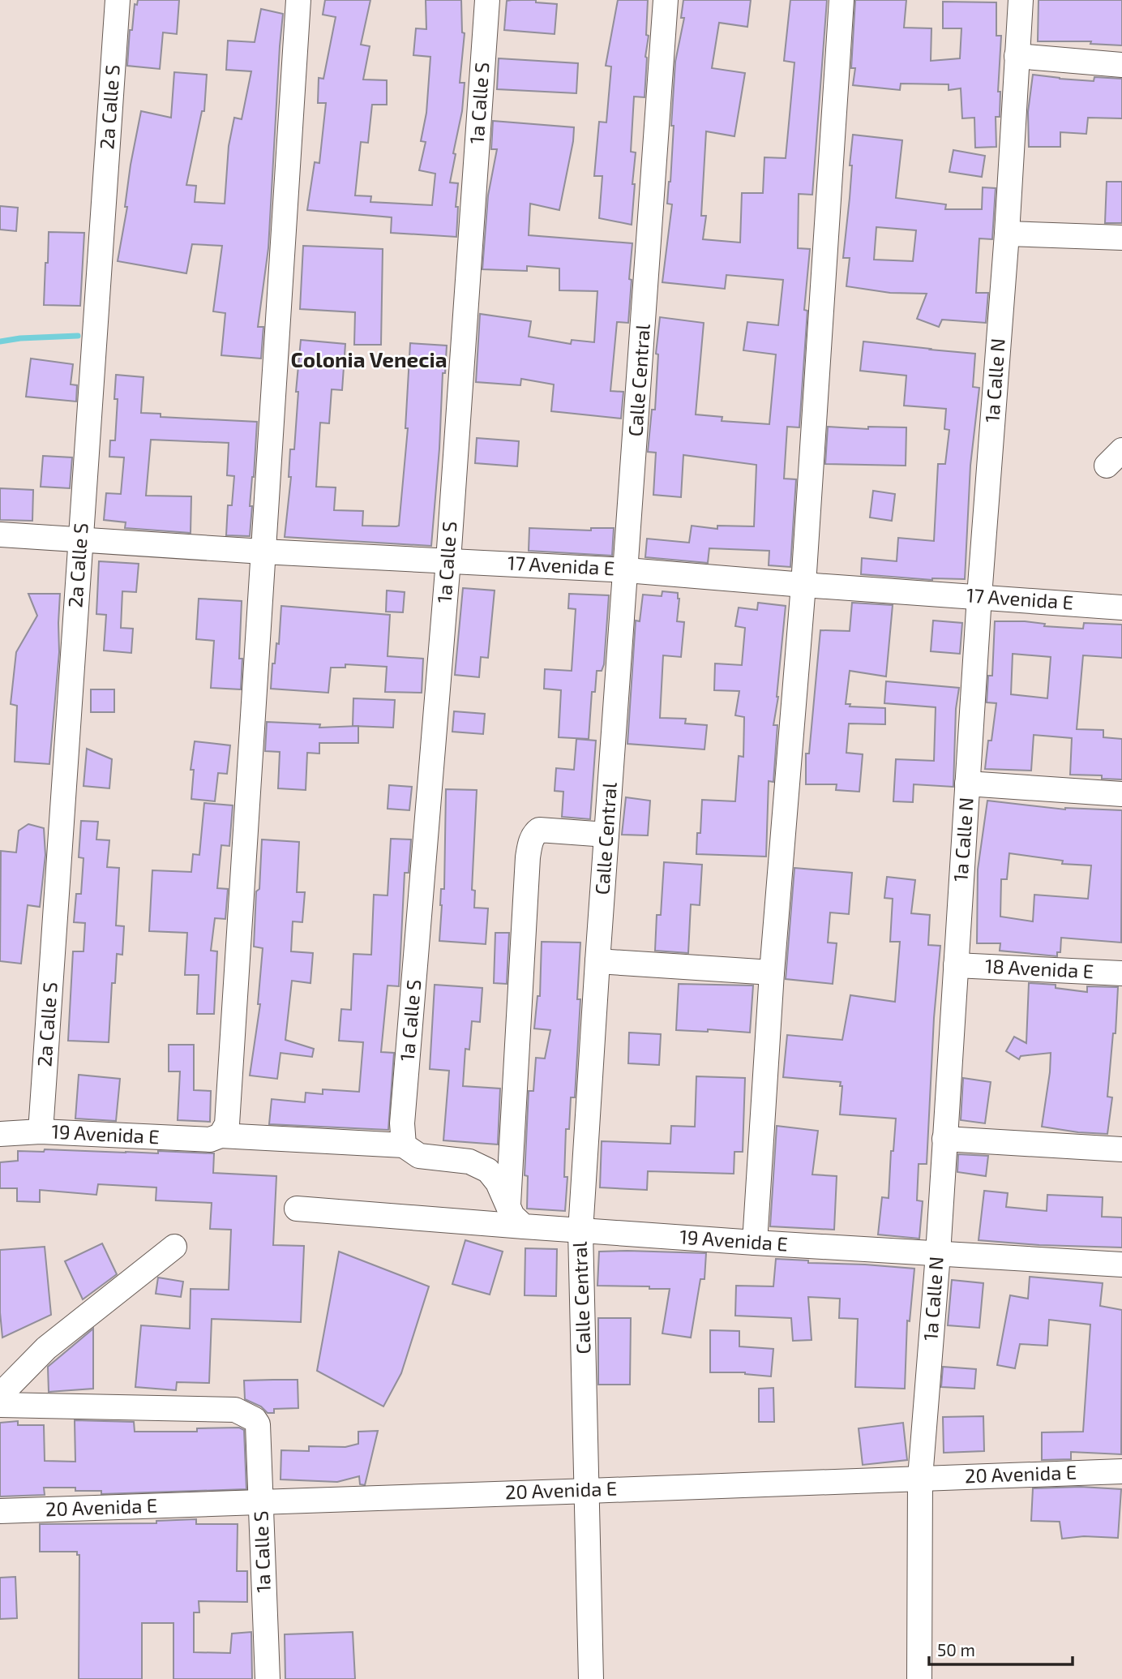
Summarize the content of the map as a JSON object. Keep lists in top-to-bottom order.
{
  "streets": {
    "street": [
      "1a Calle S",
      "2a Calle S",
      "Calle Central",
      "1a Calle N",
      "17 Avenida E",
      "18 Avenida E",
      "19 Avenida E",
      "20 Avenida E"
    ]
  },
  "crossings": [
    ["1a Calle S", "17 Avenida E"],
    ["1a Calle S", "19 Avenida E"],
    ["1a Calle S", "20 Avenida E"],
    ["2a Calle S", "17 Avenida E"],
    ["2a Calle S", "19 Avenida E"],
    ["Calle Central", "17 Avenida E"],
    ["Calle Central", "19 Avenida E"],
    ["Calle Central", "20 Avenida E"],
    ["1a Calle N", "17 Avenida E"],
    ["1a Calle N", "18 Avenida E"],
    ["1a Calle N", "19 Avenida E"],
    ["1a Calle N", "20 Avenida E"]
  ],
  "districts": ["Colonia Venecia"],
  "scale_bar": "50 m"
}
